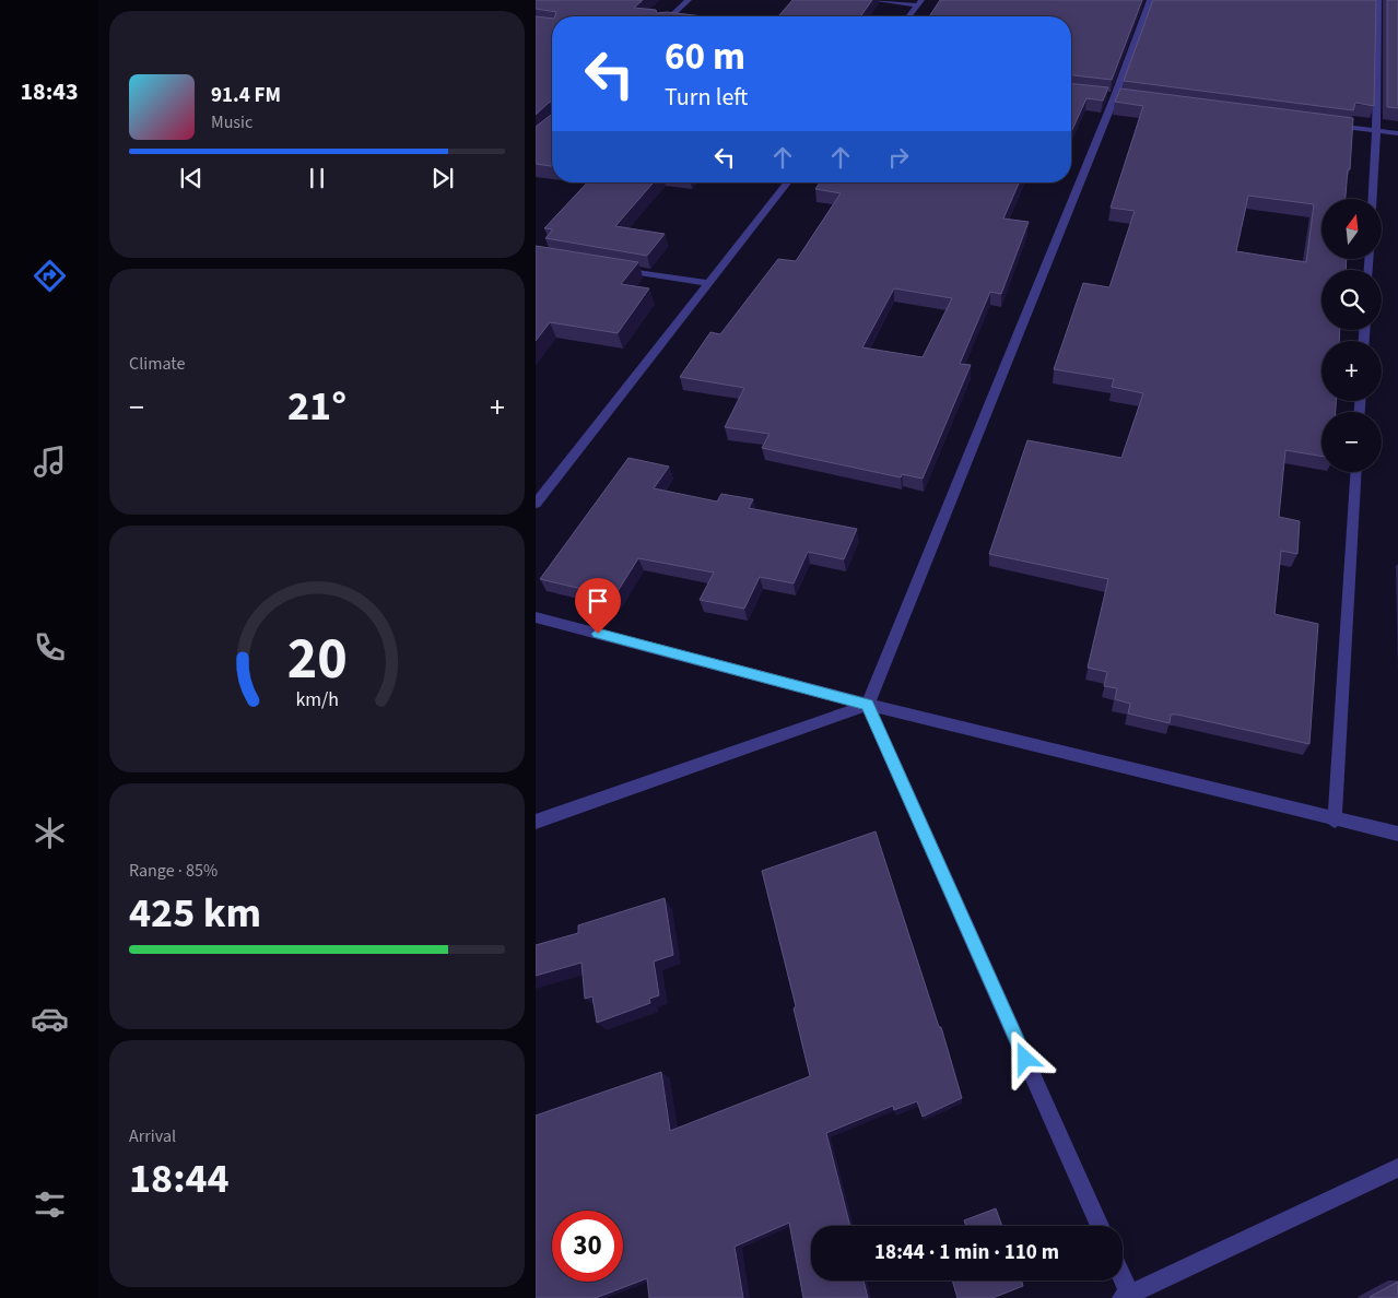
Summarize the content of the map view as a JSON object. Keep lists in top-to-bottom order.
{
  "north": "top",
  "page": {
    "tabs": "18:43",
    "turn": ["60 m", "Turn left"],
    "song": ["91.4 FM", "Music"],
    "map_buttons": ["+", "−"],
    "tile": [
      "Climate",
      ["Range · 85%", "425 km"],
      ["Arrival", "18:44"]
    ],
    "heat": ["−", "21°", "+"],
    "limit": "30",
    "trip": "18:44 · 1 min · 110 m",
    "gauge": ["20", "km/h"]
  }
}
